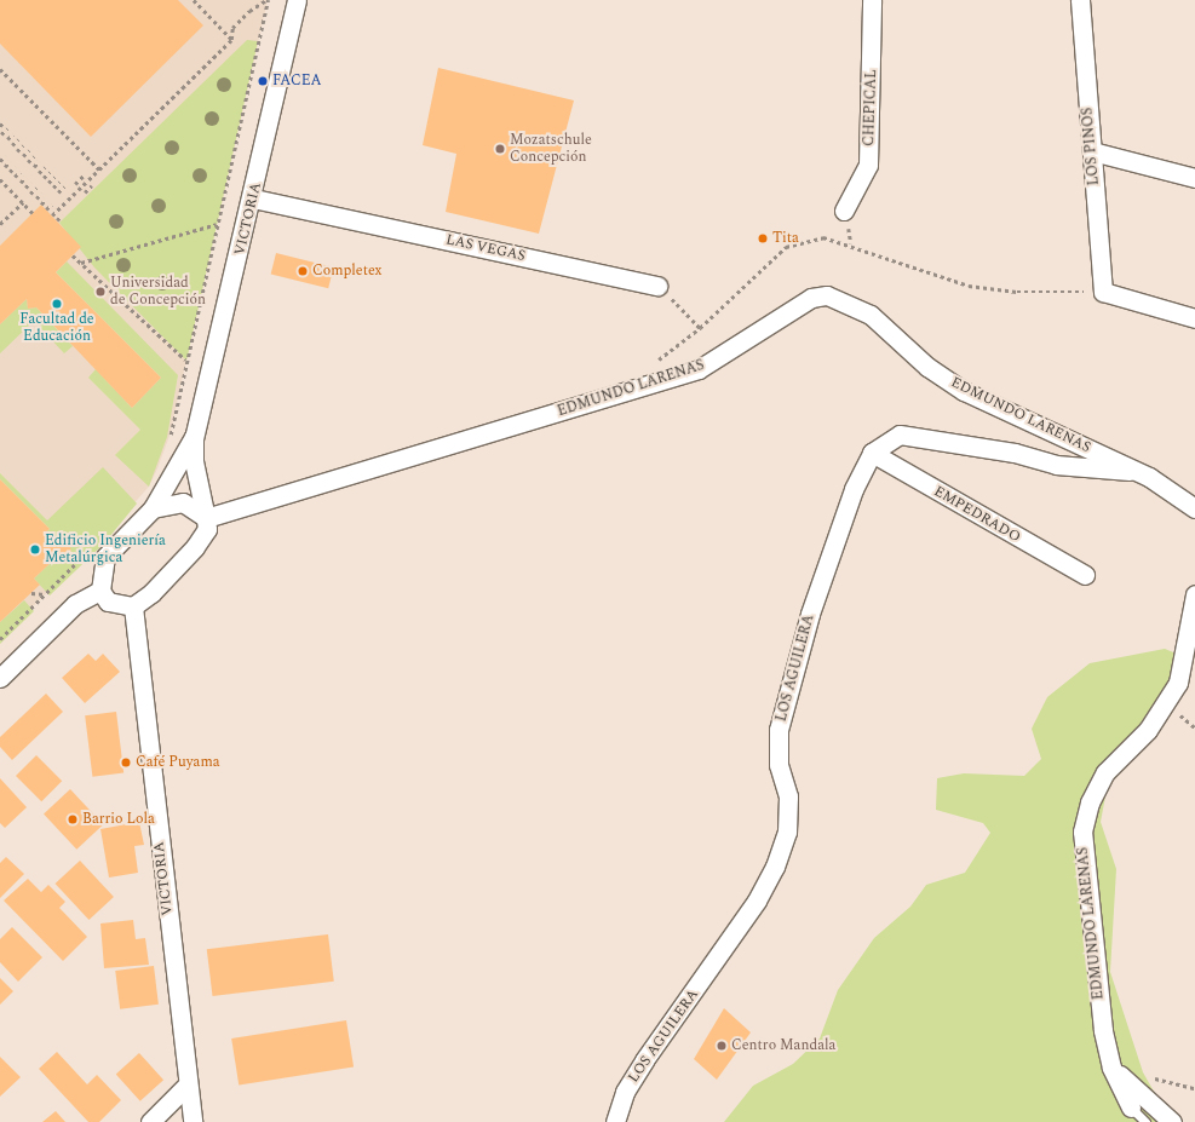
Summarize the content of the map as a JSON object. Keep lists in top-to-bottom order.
{
  "streets": {
    "street": [
      "CHEPICAL",
      "LOS PINOS",
      "VICTORIA",
      "LAS VEGAS",
      "EDMUNDO LARENAS",
      "EMPEDRADO",
      "LOS AGUILERA"
    ]
  },
  "crossings": [
    ["VICTORIA", "LAS VEGAS"],
    ["VICTORIA", "EDMUNDO LARENAS"],
    ["EMPEDRADO", "LOS AGUILERA"]
  ],
  "places": [
    "FACEA",
    "Mozatschule Concepción",
    "Tita",
    "Completex",
    "Universidad de Concepción",
    "Facultad de Educación",
    "Edificio Ingeniería Metalúrgica",
    "Café Puyama",
    "Barrio Lola",
    "Centro Mandala"
  ]
}
